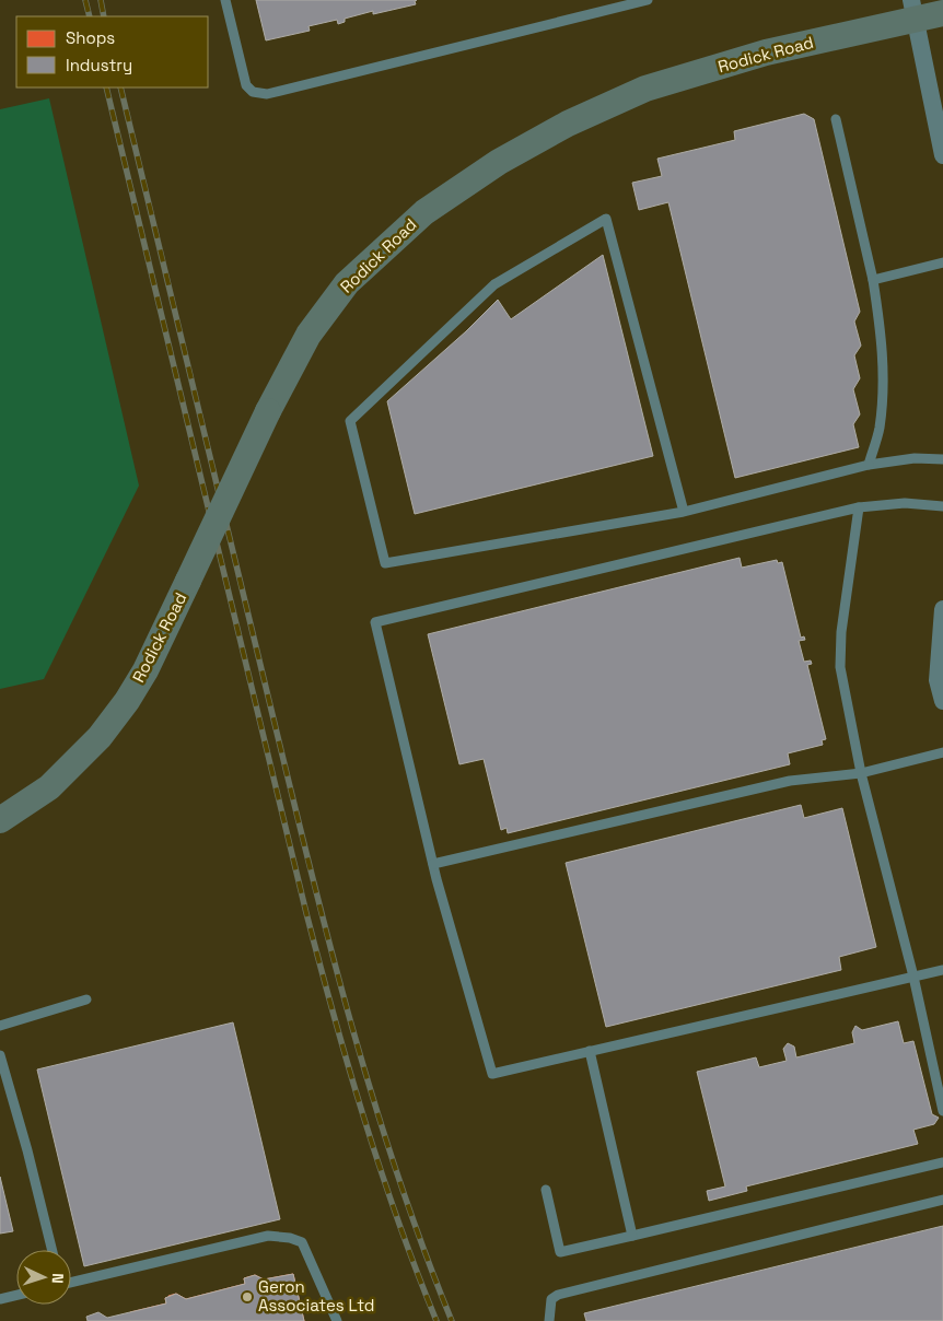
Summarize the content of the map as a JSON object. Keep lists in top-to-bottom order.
{
  "streets": {
    "street": ["Rodick Road"]
  },
  "places": ["Geron Associates Ltd"],
  "legend": ["Shops", "Industry"],
  "north": "right"
}
